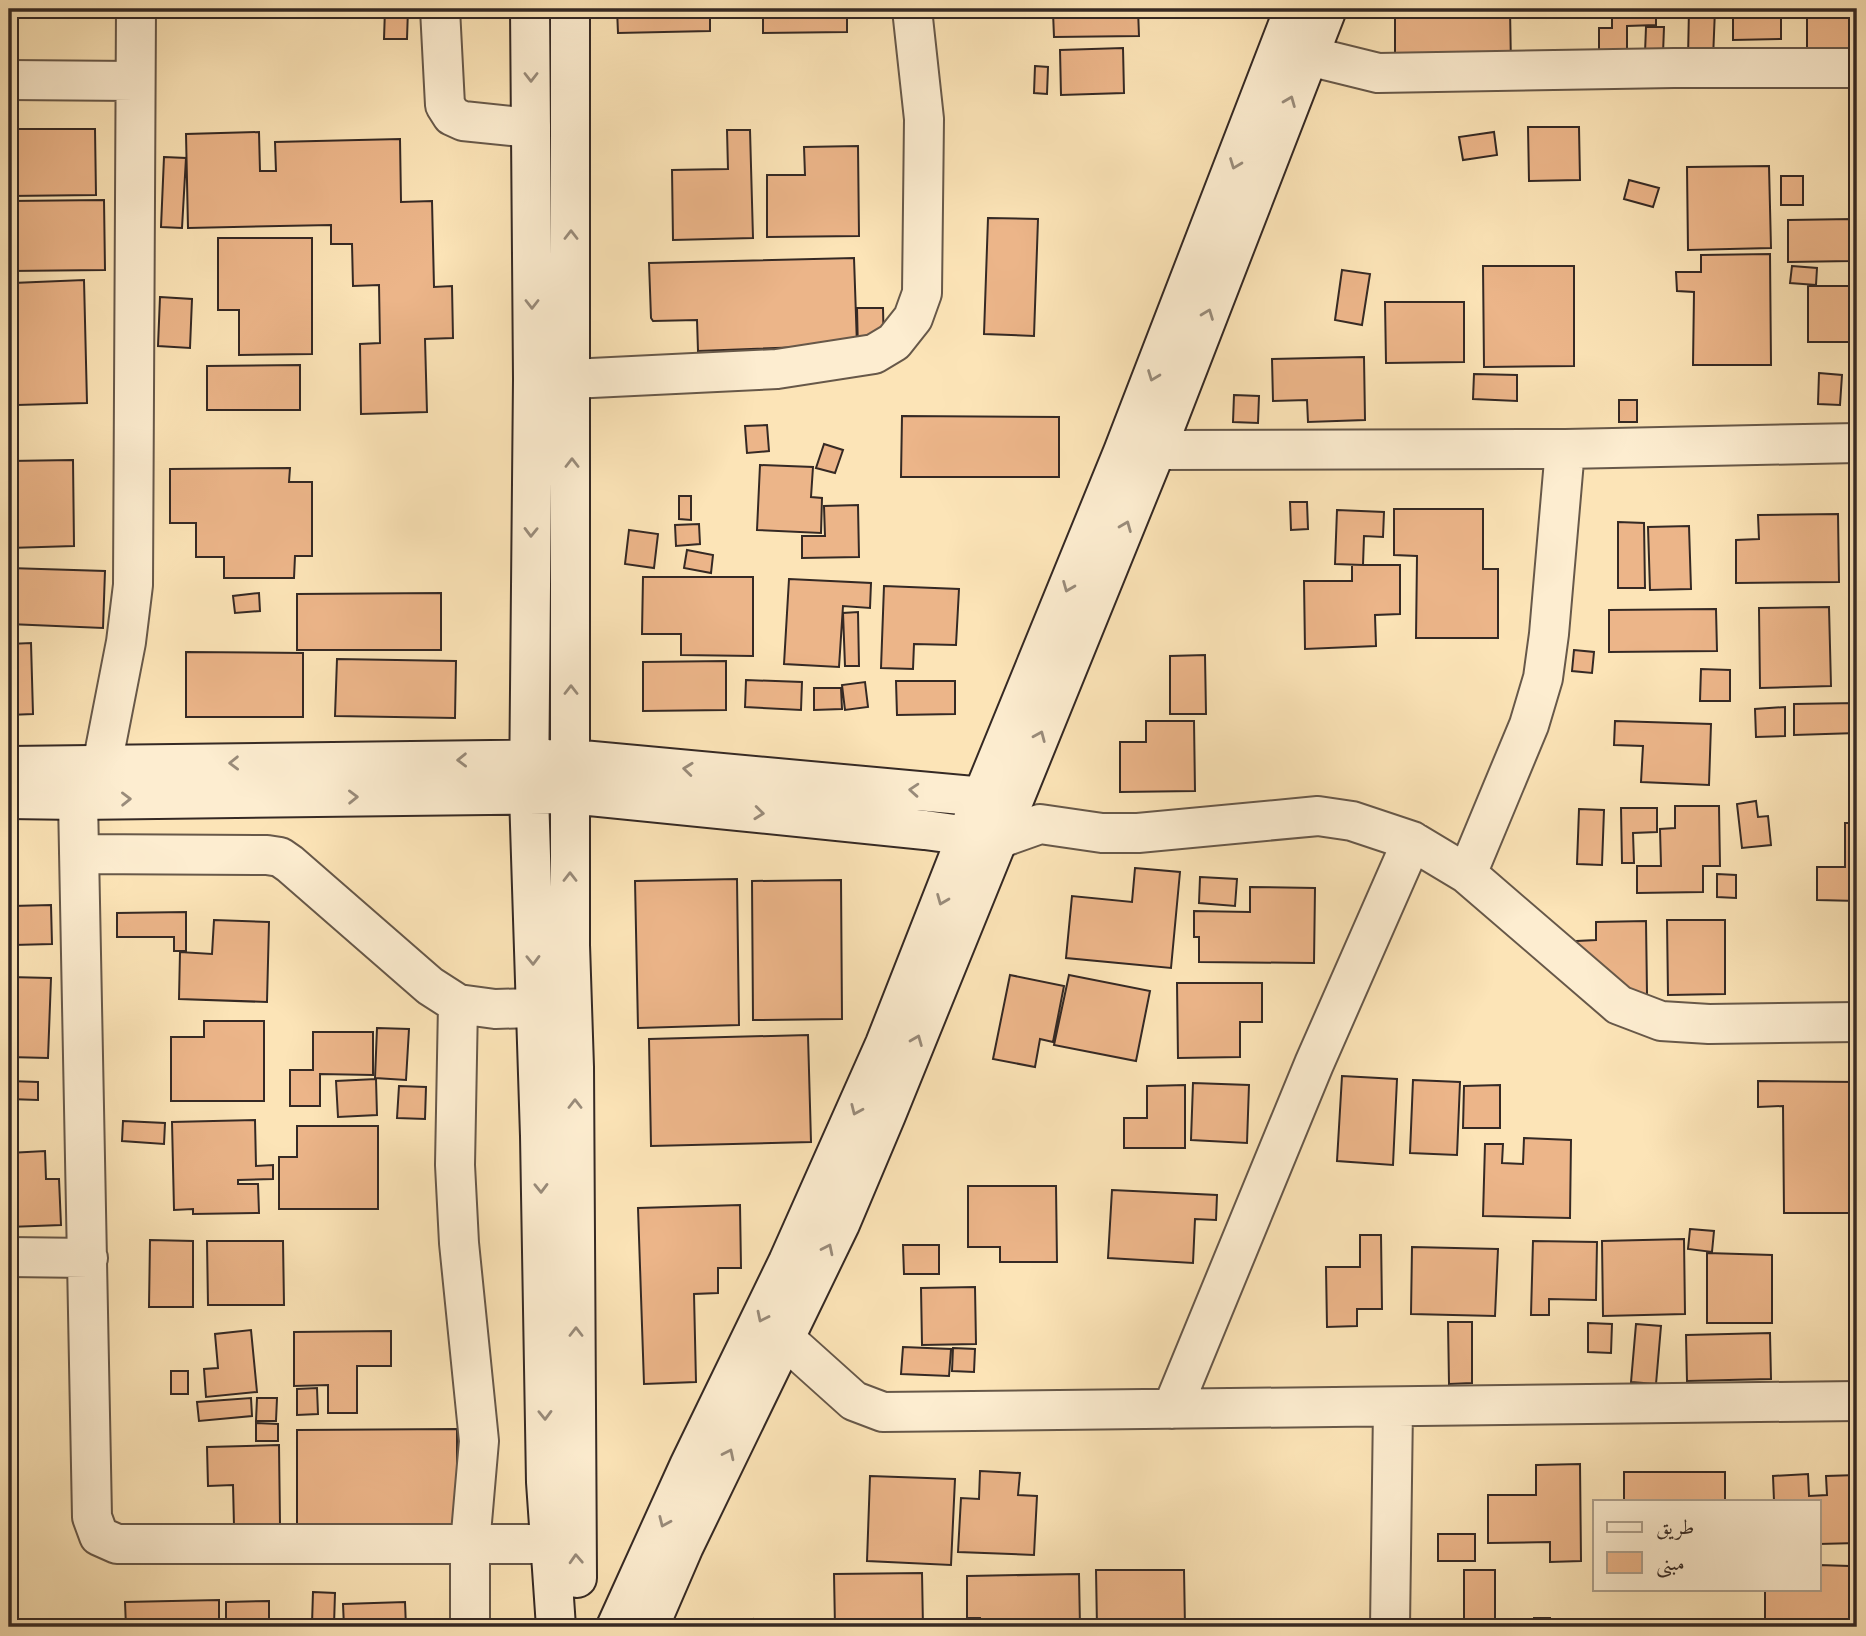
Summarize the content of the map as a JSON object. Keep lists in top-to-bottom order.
{
  "legend": ["طريق", "مبنى"]
}
